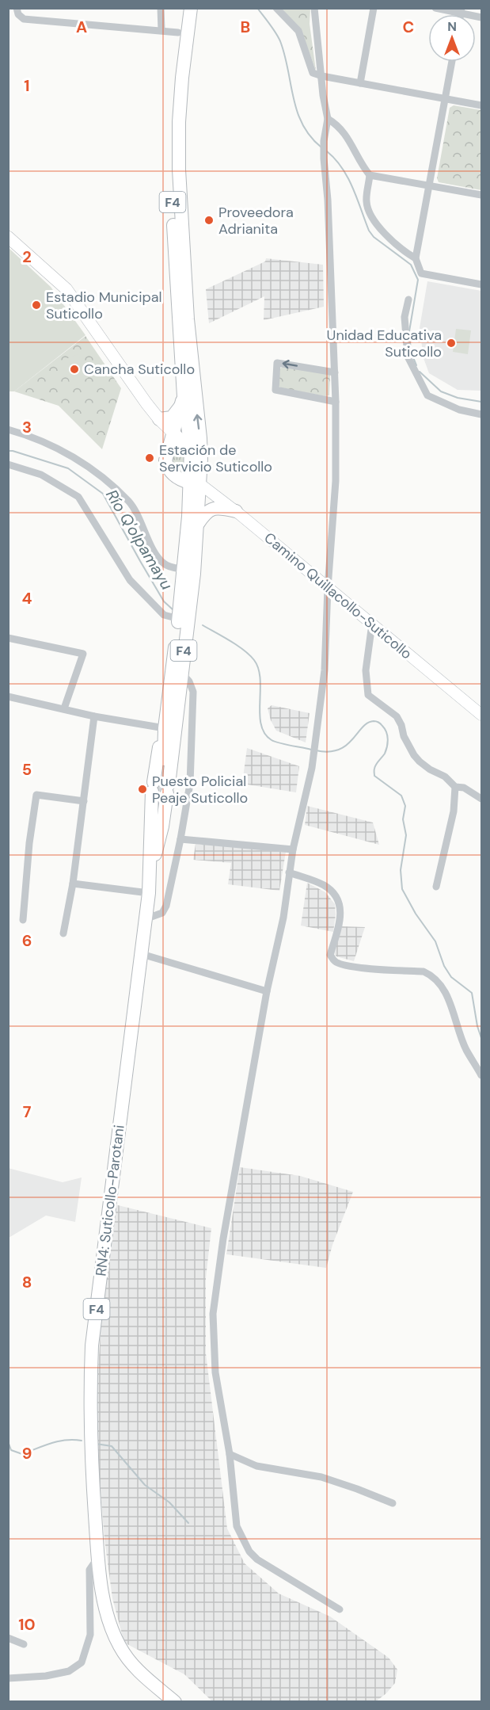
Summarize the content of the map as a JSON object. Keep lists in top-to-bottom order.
{
  "streets": {
    "highway": ["F4", "RN4: Suticollo-Parotani"],
    "main road": ["Camino Quillacollo-Suticollo"]
  },
  "crossings": [
    ["F4", "Camino Quillacollo-Suticollo"],
    ["F4", "RN4: Suticollo-Parotani"]
  ],
  "water": ["Río Q'olpamayu"],
  "places": [
    "Proveedora Adrianita",
    "Estadio Municipal Suticollo",
    "Unidad Educativa Suticollo",
    "Cancha Suticollo",
    "Estación de Servicio Suticollo",
    "Puesto Policial Peaje Suticollo"
  ],
  "north": "top",
  "grid": {
    "columns": ["A", "B", "C"],
    "rows": [
      "1",
      "2",
      "3",
      "4",
      "5",
      "6",
      "7",
      "8",
      "9",
      "10"
    ]
  }
}
